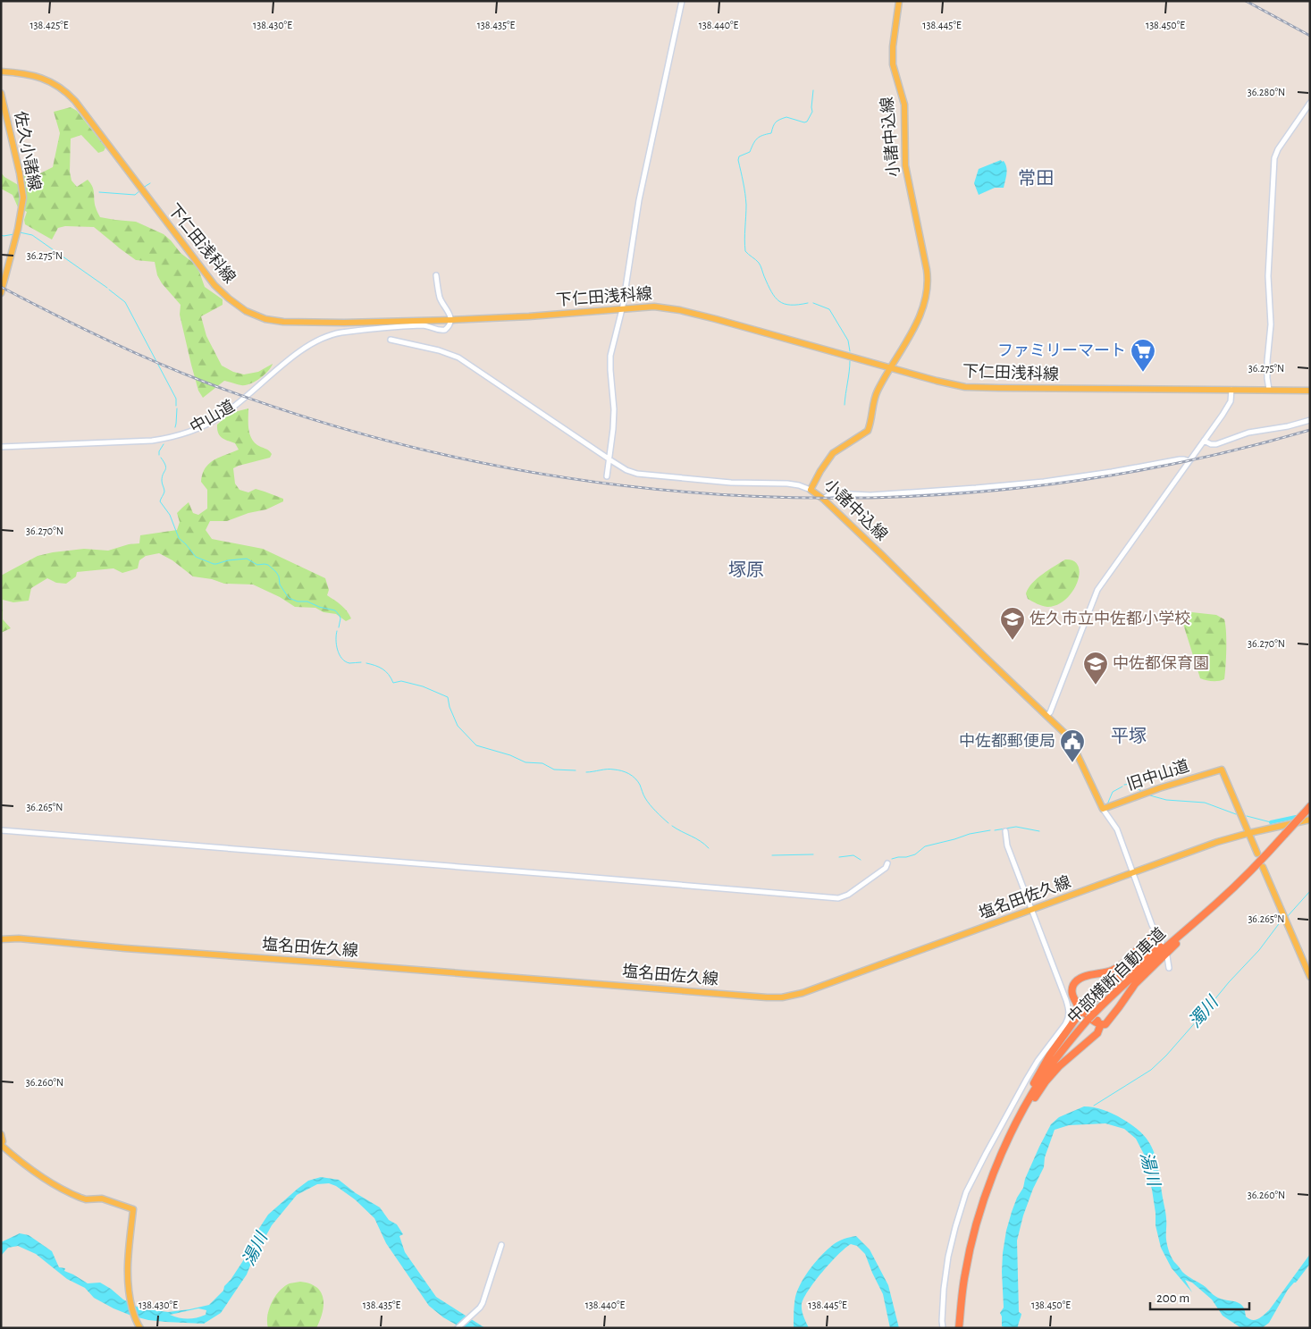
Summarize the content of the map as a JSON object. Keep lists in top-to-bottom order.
{
  "streets": {
    "highway": ["中部横断自動車道"],
    "main road": [
      "小諸中込線",
      "佐久小諸線",
      "下仁田浅科線",
      "旧中山道",
      "塩名田佐久線"
    ],
    "street": ["中山道"]
  },
  "crossings": [
    ["小諸中込線", "下仁田浅科線"],
    ["小諸中込線", "旧中山道"],
    ["下仁田浅科線", "中山道"],
    ["旧中山道", "塩名田佐久線"]
  ],
  "districts": ["常田", "塚原", "平塚"],
  "water": ["濁川", "湯川"],
  "places": {
    "supermarket": ["ファミリーマート"],
    "school or university": ["佐久市立中佐都小学校", "中佐都保育園"],
    "public building": ["中佐都郵便局"]
  },
  "scale_bar": "200 m",
  "coordinates": [
    "138.425°E",
    "138.430°E",
    "138.435°E",
    "138.440°E",
    "138.445°E",
    "138.450°E",
    "36.280°N",
    "36.275°N",
    "36.270°N",
    "36.265°N",
    "36.260°N"
  ]
}
